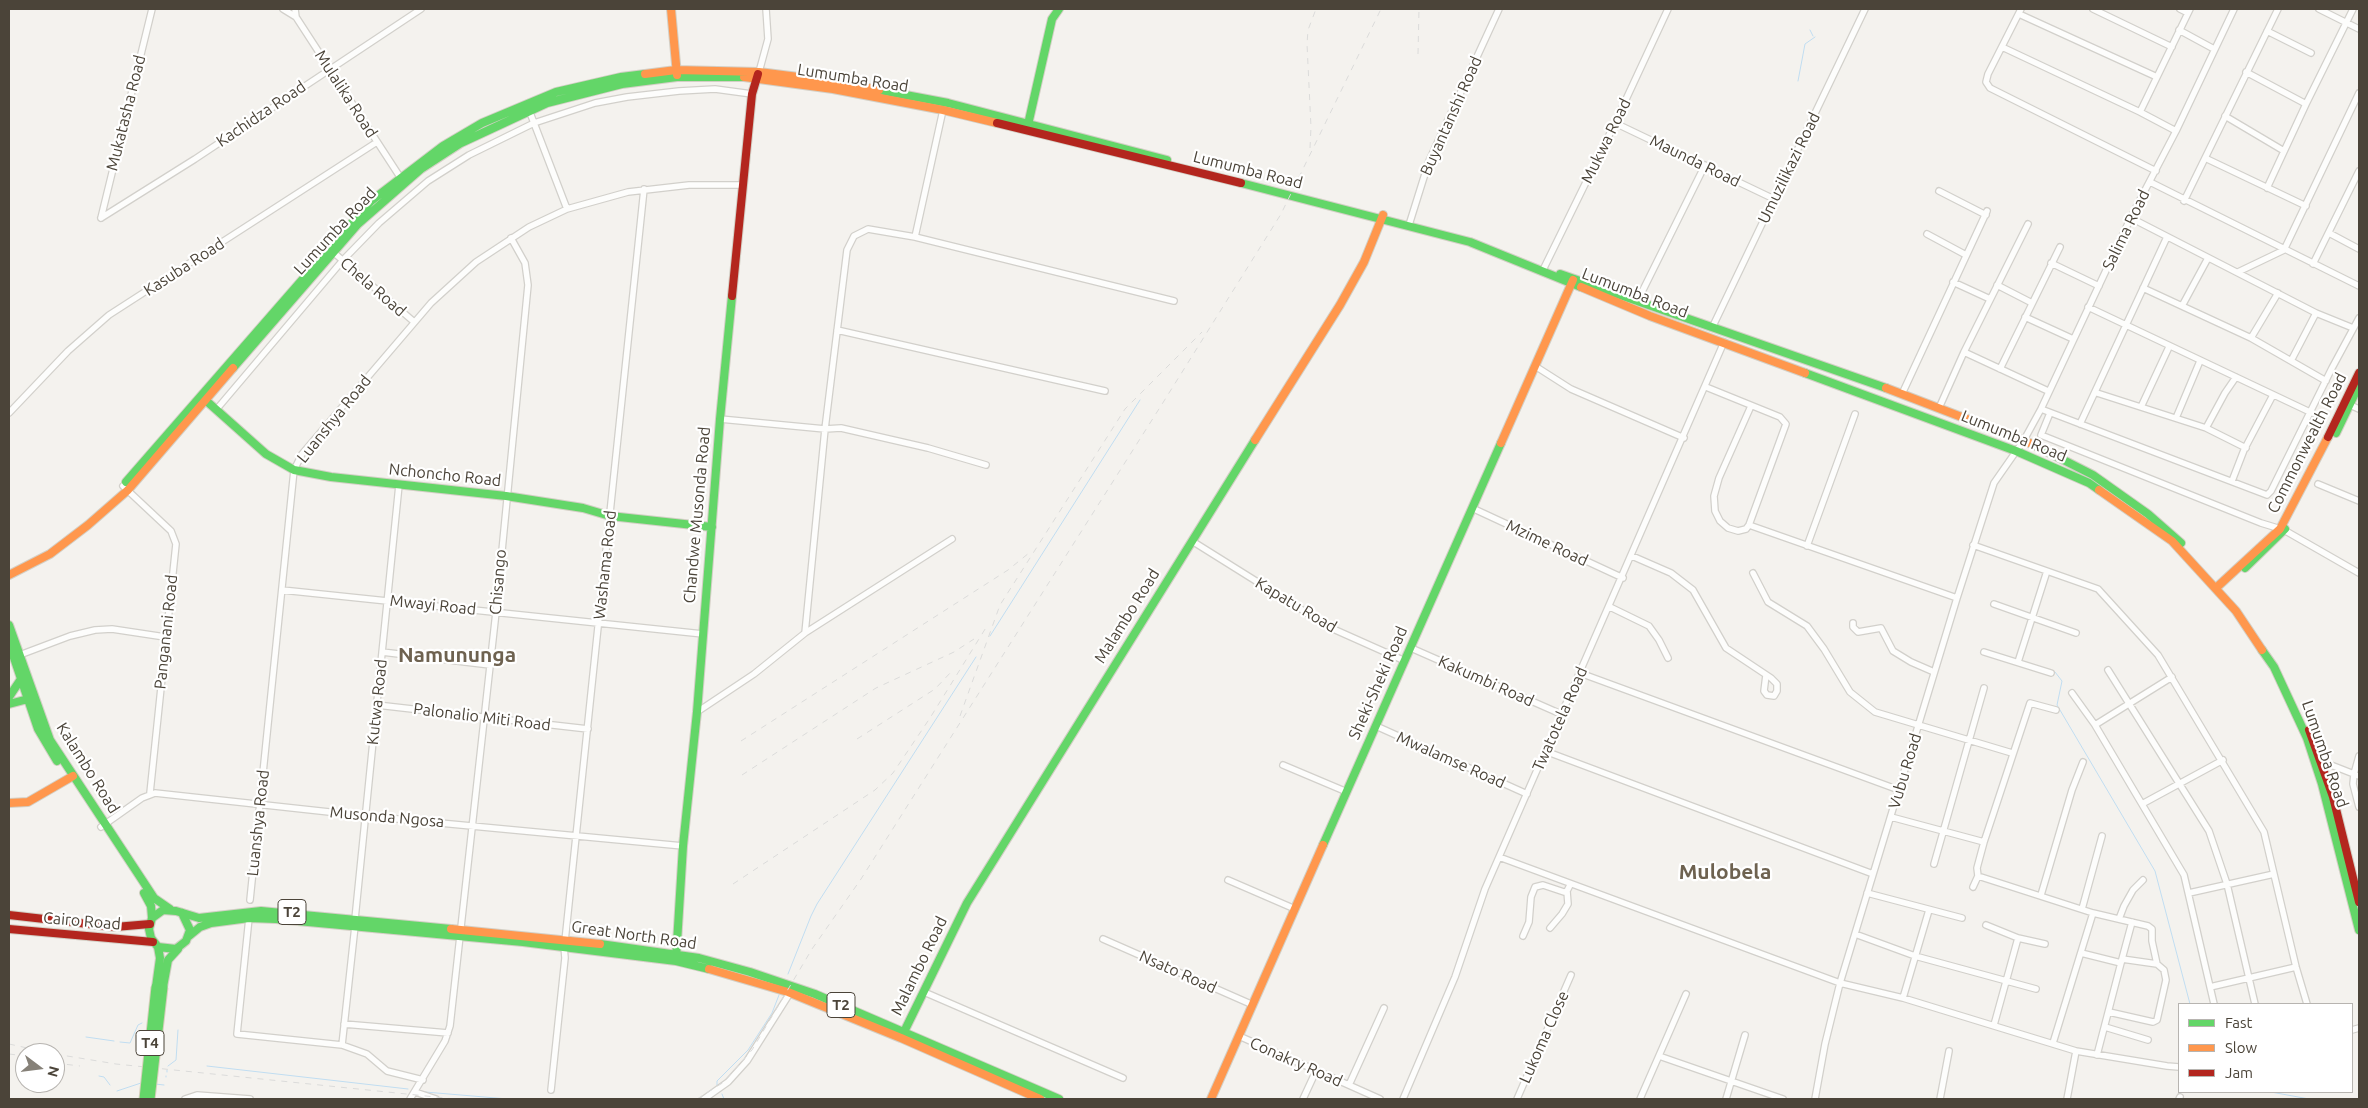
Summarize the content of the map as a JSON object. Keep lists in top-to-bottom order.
{
  "streets": {
    "main road": [
      "Lumumba Road",
      "Commonwealth Road",
      "Nchoncho Road",
      "Chandwe Musonda Road",
      "Malambo Road",
      "Sheki-Sheki Road",
      "Kalambo Road",
      "T2",
      "Cairo Road",
      "Great North Road",
      "T4"
    ],
    "street": [
      "Mulalika Road",
      "Mukatasha Road",
      "Kachidza Road",
      "Buyantanshi Road",
      "Mukwa Road",
      "Maunda Road",
      "Umuzilikazi Road",
      "Salima Road",
      "Kasuba Road",
      "Chela Road",
      "Luanshya Road",
      "Mzime Road",
      "Washama Road",
      "Chisango",
      "Mwayi Road",
      "Kapatu Road",
      "Panganani Road",
      "Kakumbi Road",
      "Kutwa Road",
      "Palonalio Miti Road",
      "Twatotela Road",
      "Mwalamse Road",
      "Vubu Road",
      "Musonda Ngosa",
      "Nsato Road",
      "Lukoma Close",
      "Conakry Road"
    ]
  },
  "crossings": [
    ["Lumumba Road", "Mulalika Road"],
    ["Lumumba Road", "Buyantanshi Road"],
    ["Lumumba Road", "Mukwa Road"],
    ["Lumumba Road", "Umuzilikazi Road"],
    ["Lumumba Road", "Salima Road"],
    ["Lumumba Road", "Chela Road"],
    ["Lumumba Road", "Commonwealth Road"],
    ["Lumumba Road", "Nchoncho Road"],
    ["Lumumba Road", "Chandwe Musonda Road"],
    ["Lumumba Road", "Malambo Road"],
    ["Lumumba Road", "Panganani Road"],
    ["Lumumba Road", "Sheki-Sheki Road"],
    ["Lumumba Road", "Twatotela Road"],
    ["Lumumba Road", "Vubu Road"],
    ["Mulalika Road", "Kachidza Road"],
    ["Mulalika Road", "Kasuba Road"],
    ["Mukatasha Road", "Kachidza Road"],
    ["Mukwa Road", "Maunda Road"],
    ["Maunda Road", "Umuzilikazi Road"],
    ["Salima Road", "Vubu Road"],
    ["Chela Road", "Luanshya Road"],
    ["Luanshya Road", "Nchoncho Road"],
    ["Luanshya Road", "Chandwe Musonda Road"],
    ["Luanshya Road", "Washama Road"],
    ["Luanshya Road", "Chisango"],
    ["Luanshya Road", "Mwayi Road"],
    ["Luanshya Road", "Musonda Ngosa"],
    ["Nchoncho Road", "Chandwe Musonda Road"],
    ["Nchoncho Road", "Washama Road"],
    ["Nchoncho Road", "Chisango"],
    ["Nchoncho Road", "Kutwa Road"],
    ["Chandwe Musonda Road", "Mwayi Road"],
    ["Chandwe Musonda Road", "Musonda Ngosa"],
    ["Chandwe Musonda Road", "Great North Road"],
    ["Mzime Road", "Sheki-Sheki Road"],
    ["Mzime Road", "Twatotela Road"],
    ["Washama Road", "Mwayi Road"],
    ["Washama Road", "Palonalio Miti Road"],
    ["Washama Road", "Musonda Ngosa"],
    ["Washama Road", "Great North Road"],
    ["Chisango", "Mwayi Road"],
    ["Chisango", "Palonalio Miti Road"],
    ["Chisango", "Musonda Ngosa"],
    ["Chisango", "Great North Road"],
    ["Mwayi Road", "Kutwa Road"],
    ["Kapatu Road", "Malambo Road"],
    ["Kapatu Road", "Sheki-Sheki Road"],
    ["Malambo Road", "Great North Road"],
    ["Panganani Road", "Musonda Ngosa"],
    ["Kakumbi Road", "Sheki-Sheki Road"],
    ["Kakumbi Road", "Twatotela Road"],
    ["Sheki-Sheki Road", "Mwalamse Road"],
    ["Sheki-Sheki Road", "Nsato Road"],
    ["Sheki-Sheki Road", "Conakry Road"],
    ["Kutwa Road", "Palonalio Miti Road"],
    ["Kutwa Road", "Musonda Ngosa"],
    ["Kutwa Road", "Great North Road"],
    ["Twatotela Road", "Mwalamse Road"],
    ["Kalambo Road", "Cairo Road"],
    ["Kalambo Road", "Great North Road"],
    ["Kalambo Road", "T4"],
    ["Cairo Road", "Great North Road"],
    ["Cairo Road", "T4"],
    ["Great North Road", "T4"]
  ],
  "districts": ["Namununga", "Mulobela"],
  "legend": ["Fast", "Slow", "Jam"],
  "north": "right"
}
